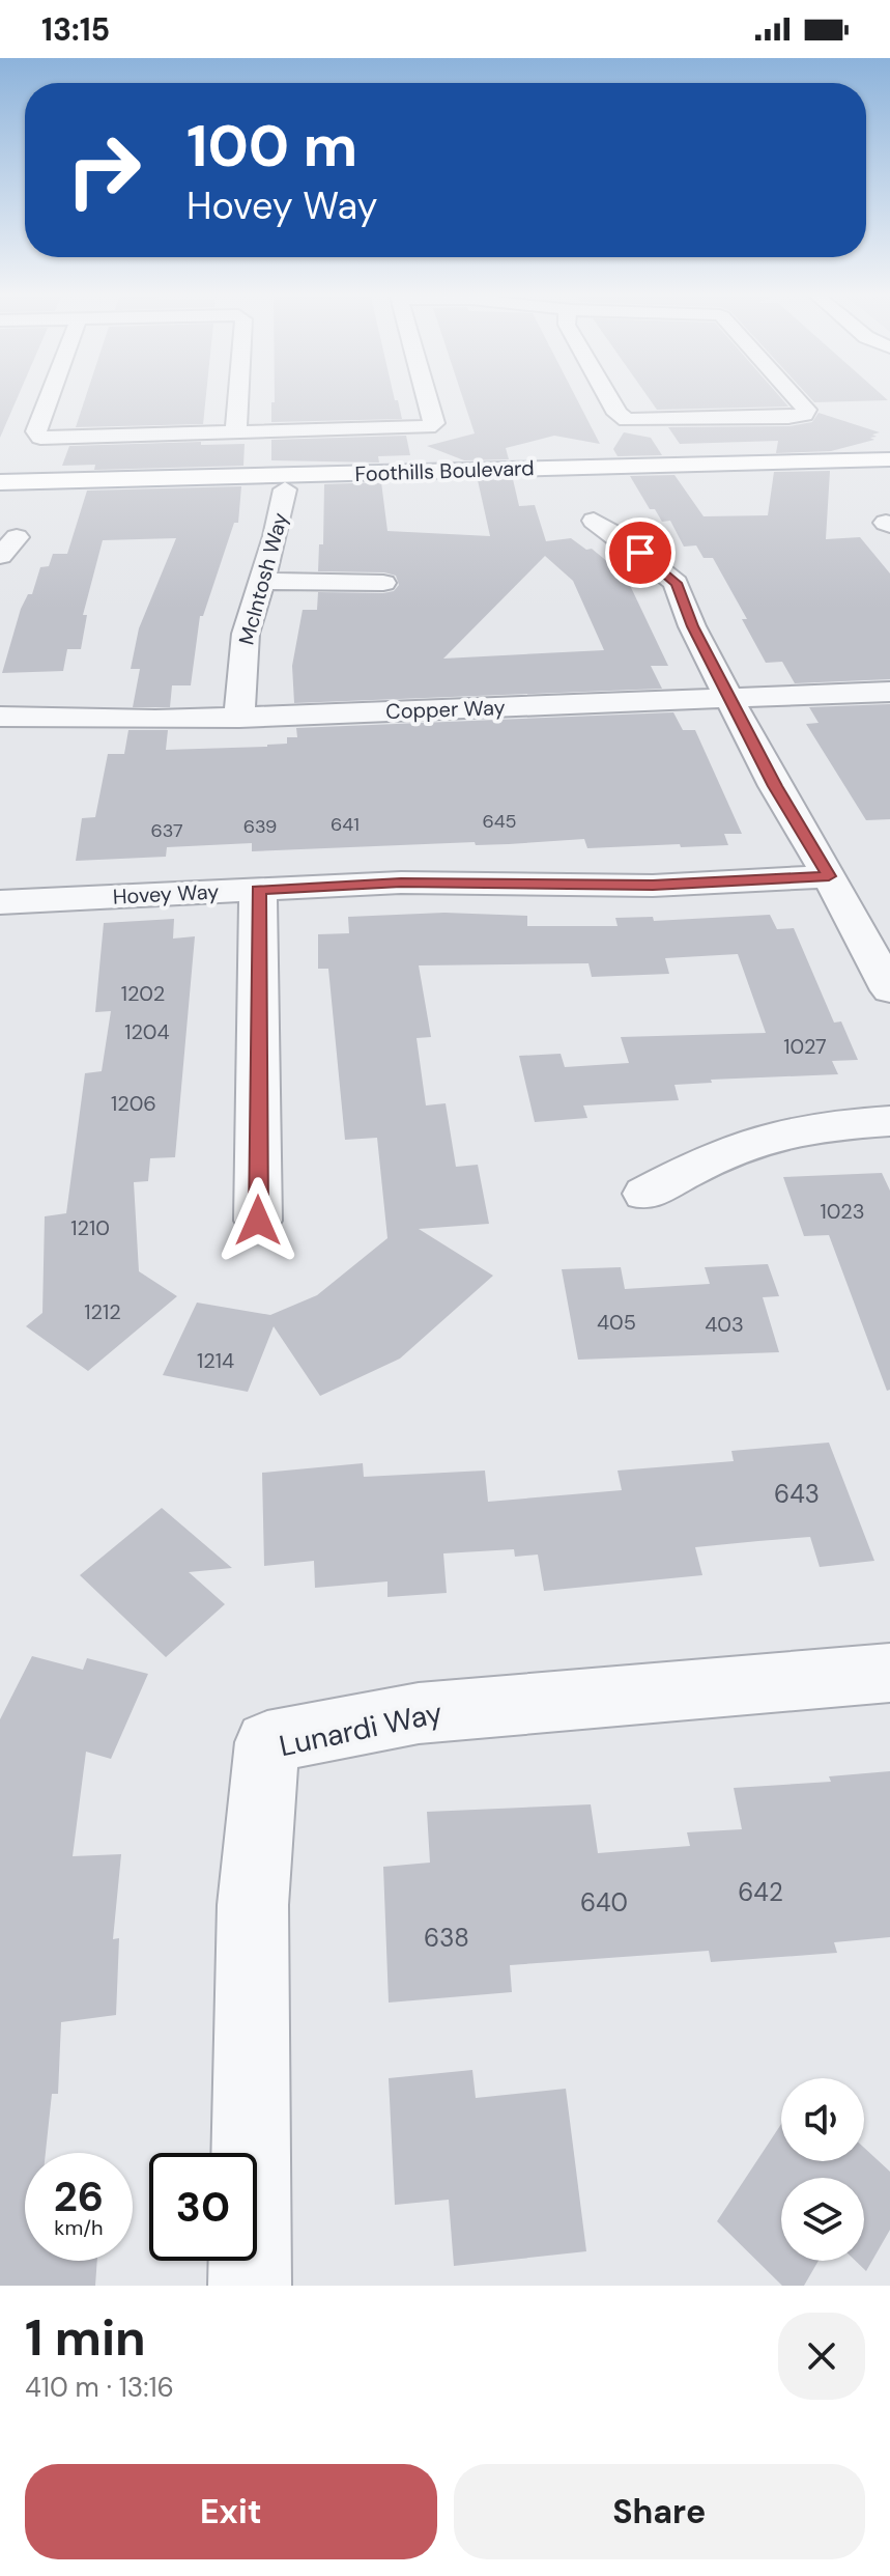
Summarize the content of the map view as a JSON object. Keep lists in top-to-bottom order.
{
  "streets": {
    "main road": ["Foothills Boulevard"],
    "street": [
      "McIntosh Way",
      "Copper Way",
      "Hovey Way",
      "Lunardi Way"
    ]
  },
  "crossings": [
    ["Foothills Boulevard", "McIntosh Way"],
    ["McIntosh Way", "Copper Way"]
  ],
  "house_numbers": [
    "645",
    "641",
    "639",
    "637",
    "1202",
    "1204",
    "1027",
    "1206",
    "1023",
    "1210",
    "1212",
    "405",
    "403",
    "1214",
    "643",
    "642",
    "640",
    "638"
  ],
  "page": {
    "status": "13:15",
    "turn": ["100 m", "Hovey Way"],
    "speed": "26 km/h",
    "limit": "30",
    "heading": ["1 min", "410 m · 13:16"],
    "buttons": ["Exit", "Share"]
  }
}
